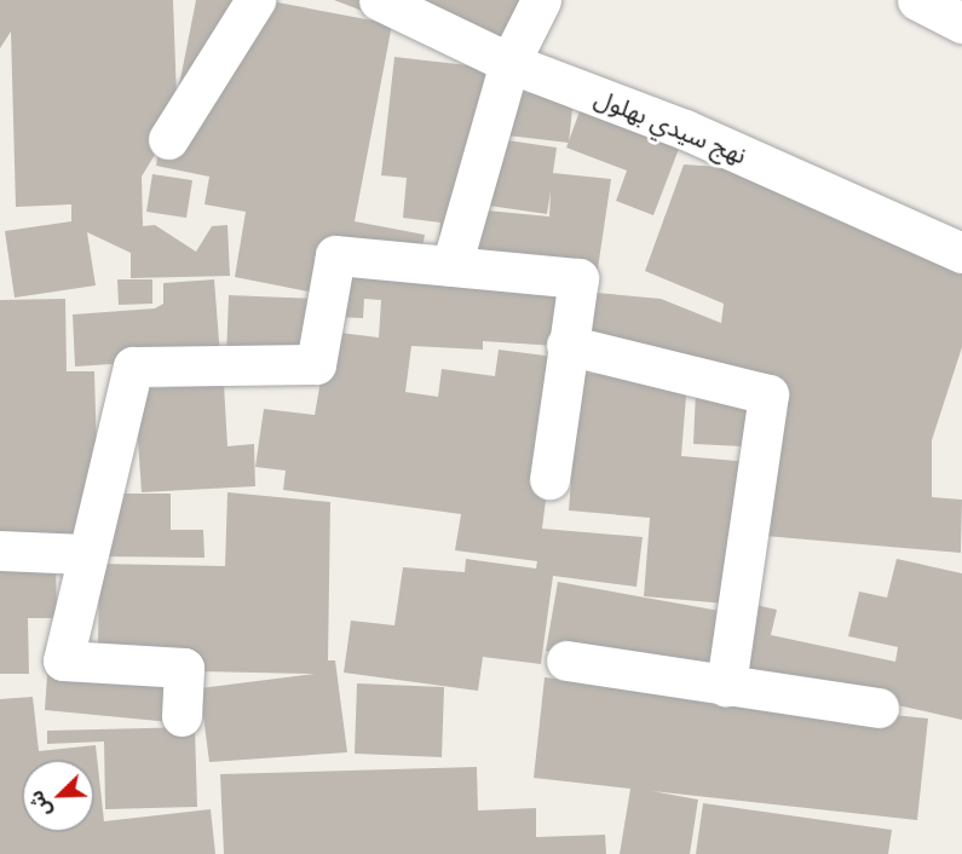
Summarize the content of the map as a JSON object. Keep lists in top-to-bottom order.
{
  "streets": {
    "street": ["نهج سيدي بهلول"]
  },
  "north": "bottom left"
}
